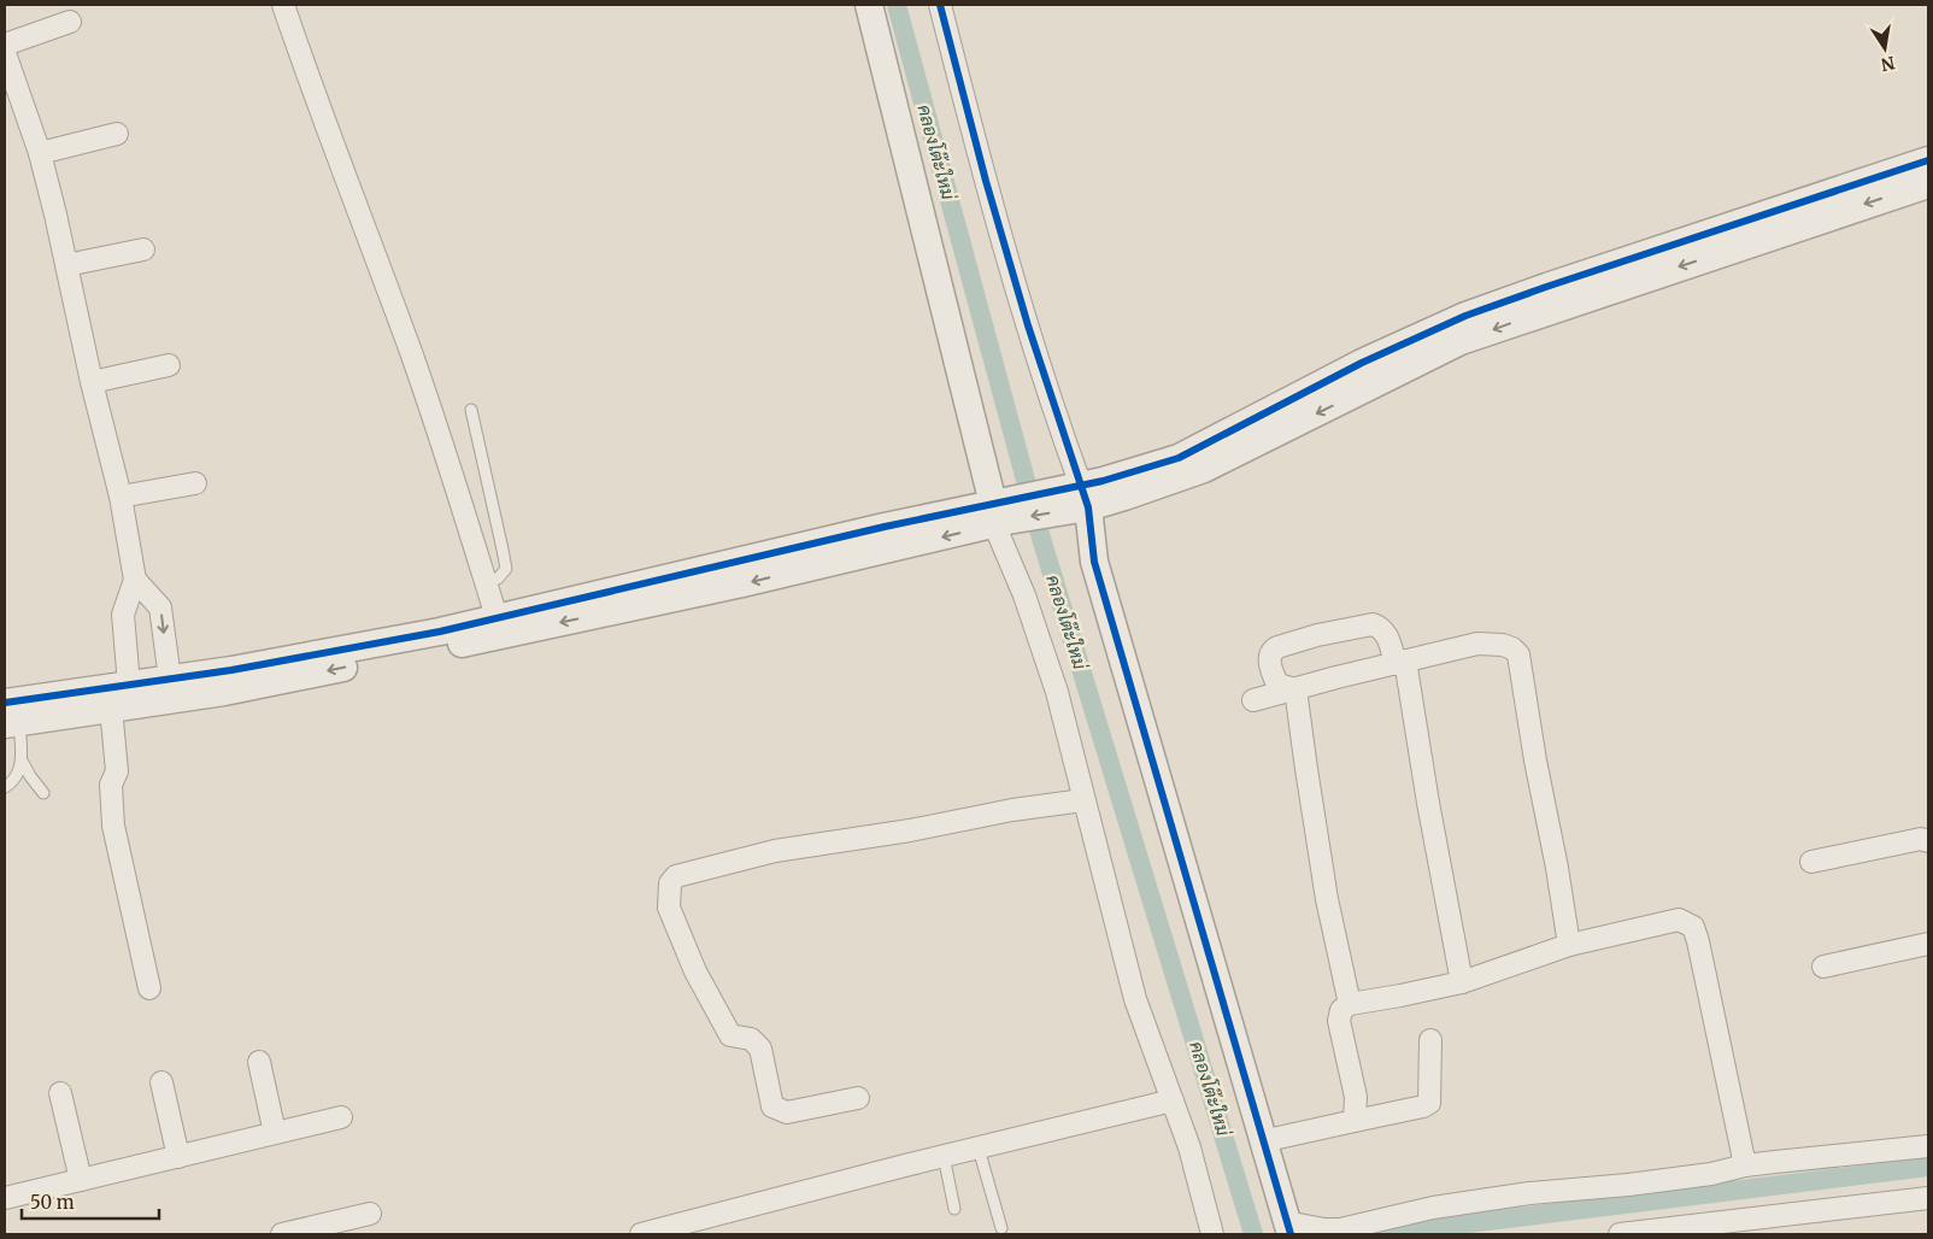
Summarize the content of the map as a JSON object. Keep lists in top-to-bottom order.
{
  "water": ["คลองโต๊ะใหม่"],
  "scale_bar": "50 m",
  "north": "bottom"
}
